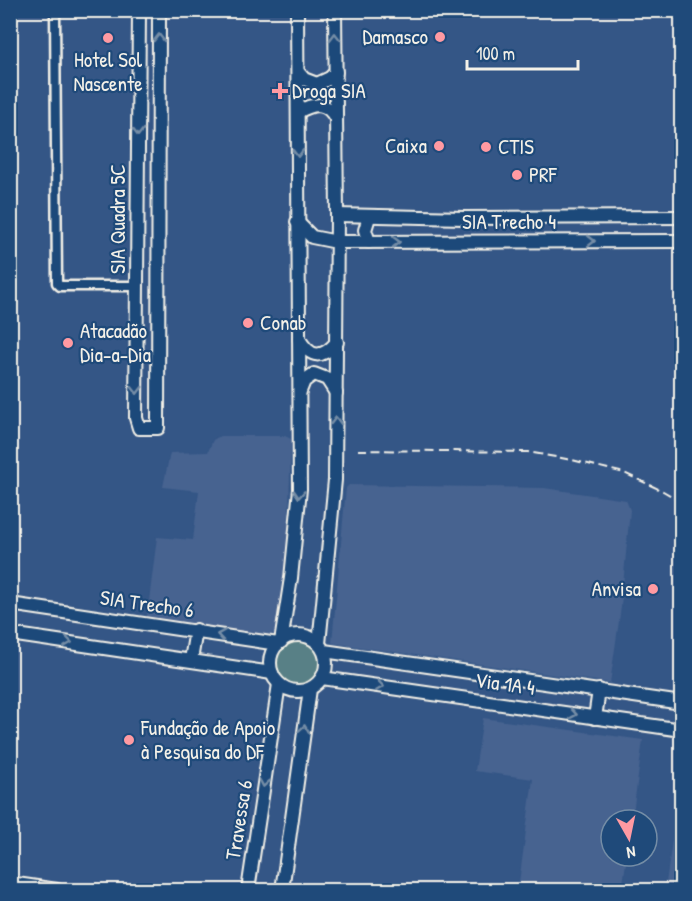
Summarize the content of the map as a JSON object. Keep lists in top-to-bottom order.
{
  "streets": {
    "main road": [
      "SIA Quadra 5C",
      "SIA Trecho 4",
      "SIA Trecho 6",
      "Via 1A 4",
      "Travessa 6"
    ]
  },
  "crossings": [
    ["SIA Trecho 6", "Via 1A 4"],
    ["SIA Trecho 6", "Travessa 6"],
    ["Via 1A 4", "Travessa 6"]
  ],
  "places": {
    "other": [
      "Damasco",
      "Hotel Sol Nascente",
      "Caixa",
      "CTIS",
      "PRF",
      "Conab",
      "Atacadão Dia-a-Dia",
      "Anvisa",
      "Fundação de Apoio à Pesquisa do DF"
    ],
    "health": ["Droga SIA"]
  },
  "scale_bar": "100 m",
  "north": "bottom"
}
